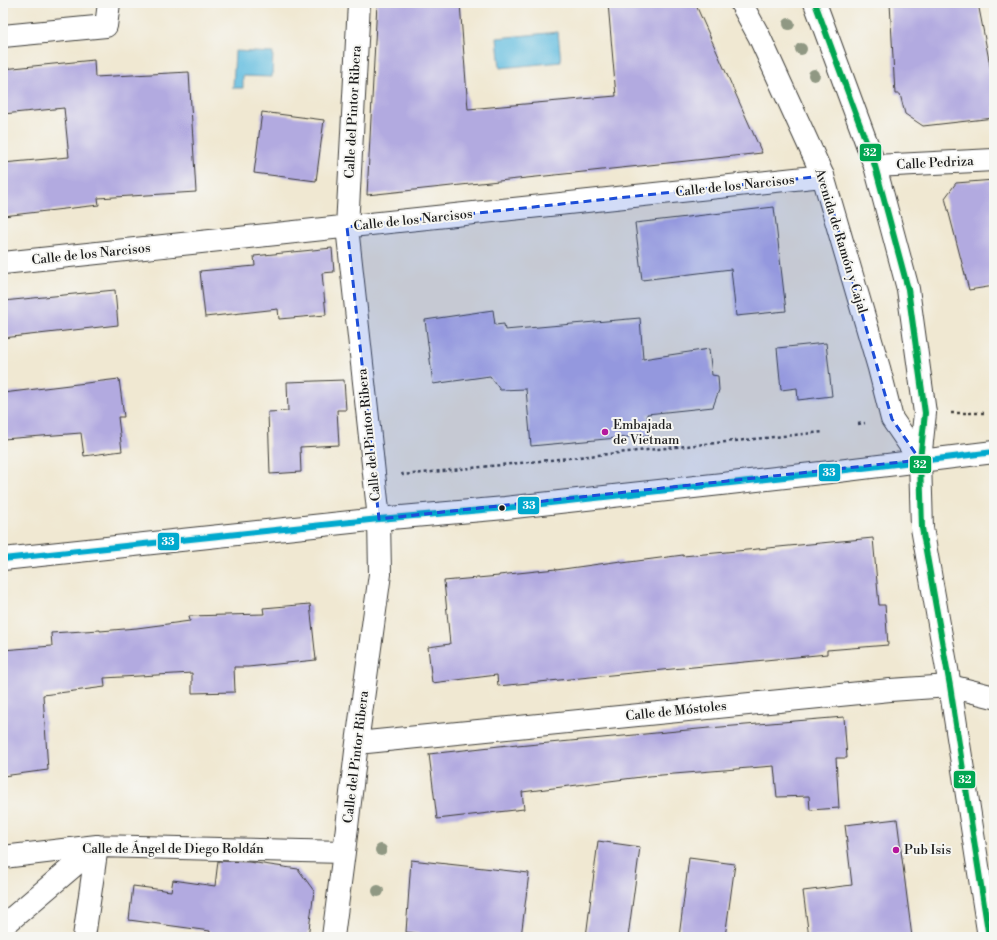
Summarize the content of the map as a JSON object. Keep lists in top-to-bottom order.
{
  "streets": {
    "street": [
      "Calle del Pintor Ribera",
      "Calle Pedriza",
      "Calle de los Narcisos",
      "Avenida de Ramón y Cajal",
      "Calle de Móstoles",
      "Calle de Ángel de Diego Roldán"
    ]
  },
  "crossings": [
    ["Calle del Pintor Ribera", "Calle de los Narcisos"],
    ["Calle del Pintor Ribera", "Calle de Móstoles"],
    ["Calle del Pintor Ribera", "Calle de Ángel de Diego Roldán"],
    ["Calle de los Narcisos", "Avenida de Ramón y Cajal"]
  ],
  "places": ["Embajada de Vietnam", "Pub Isis"],
  "lines": ["transit line 32", "transit line 33"]
}
